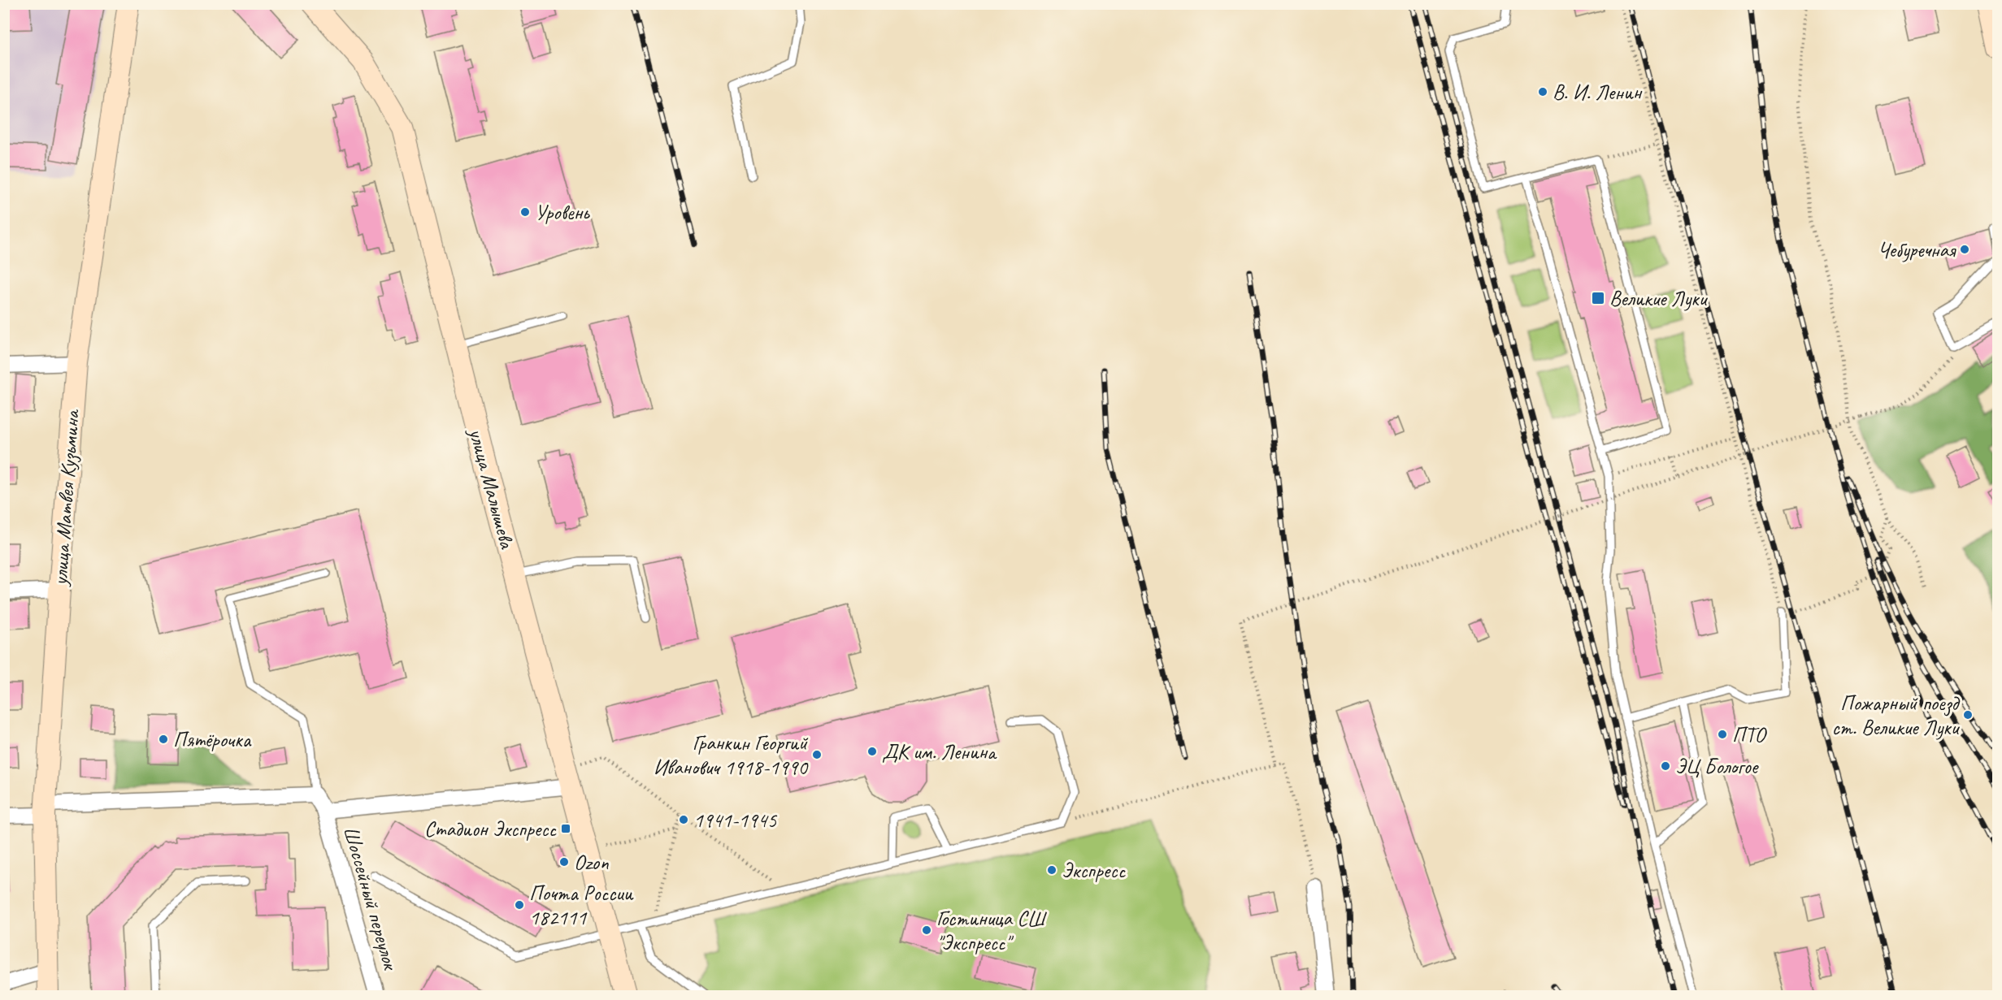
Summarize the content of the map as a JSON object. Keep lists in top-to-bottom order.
{
  "streets": {
    "street": ["улица Малышева", "улица Матвея Кузьмина", "Шоссейный переулок"]
  },
  "places": {
    "other": [
      "В. И. Ленин",
      "Уровень",
      "Чебуречная",
      "Пожарный поезд ст. Великие Луки",
      "ПТО",
      "Пятёрочка",
      "ДК им. Ленина",
      "Гранкин Георгий Иванович 1918-1990",
      "ЭЦ Бологое",
      "1941-1945",
      "Ozon",
      "Экспресс",
      "Почта России 182111",
      "Гостиница СШ \"Экспресс\""
    ],
    "transit": ["Великие Луки", "Стадион Экспресс"]
  }
}
